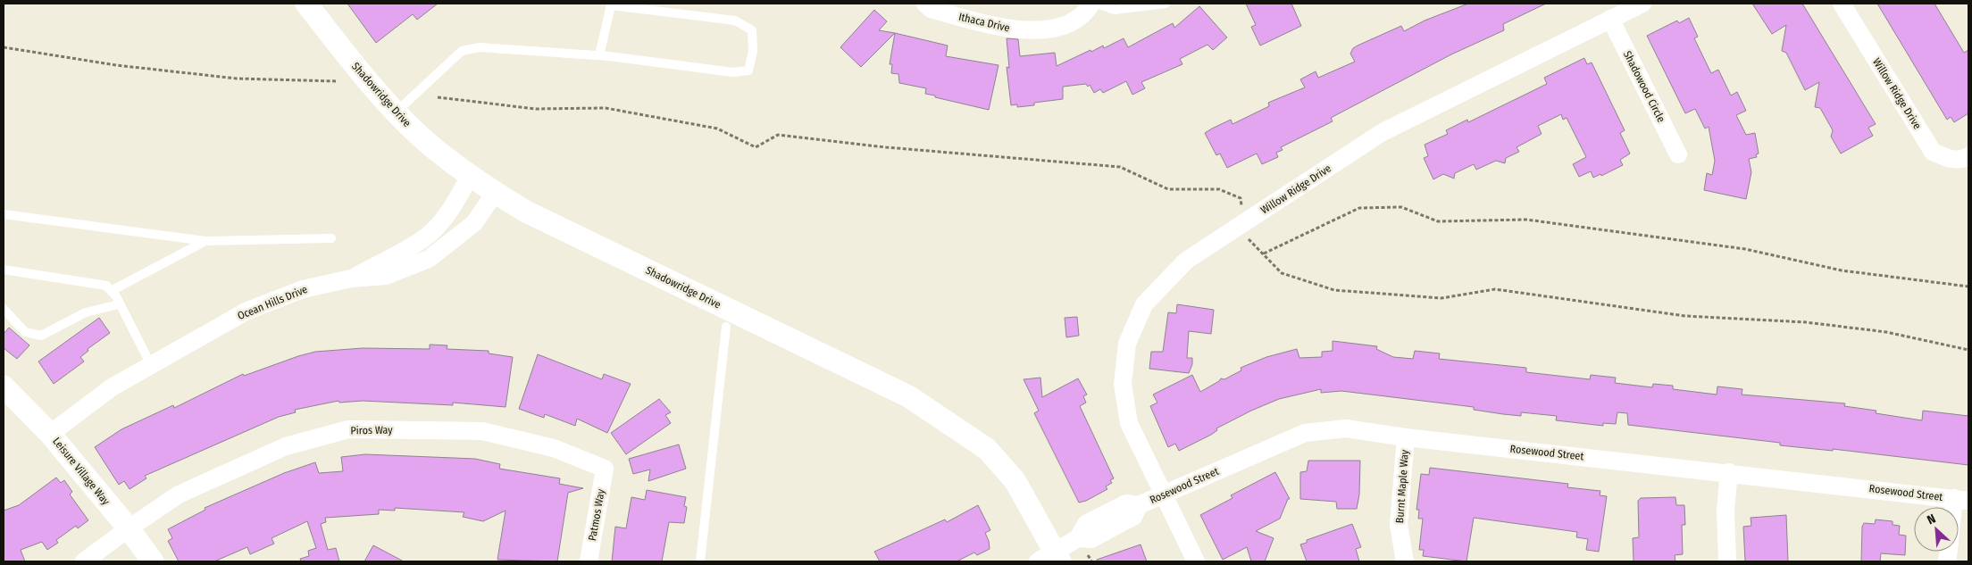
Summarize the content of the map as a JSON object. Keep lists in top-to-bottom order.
{
  "streets": {
    "street": [
      "Ithaca Drive",
      "Shadowood Circle",
      "Willow Ridge Drive",
      "Shadowridge Drive",
      "Ocean Hills Drive",
      "Piros Way",
      "Rosewood Street",
      "Leisure Village Way",
      "Burnt Maple Way",
      "Patmos Way"
    ]
  },
  "crossings": [
    ["Shadowood Circle", "Willow Ridge Drive"],
    ["Willow Ridge Drive", "Rosewood Street"],
    ["Shadowridge Drive", "Ocean Hills Drive"],
    ["Shadowridge Drive", "Rosewood Street"],
    ["Ocean Hills Drive", "Leisure Village Way"],
    ["Piros Way", "Leisure Village Way"],
    ["Piros Way", "Patmos Way"],
    ["Rosewood Street", "Burnt Maple Way"]
  ],
  "north": "top left"
}
